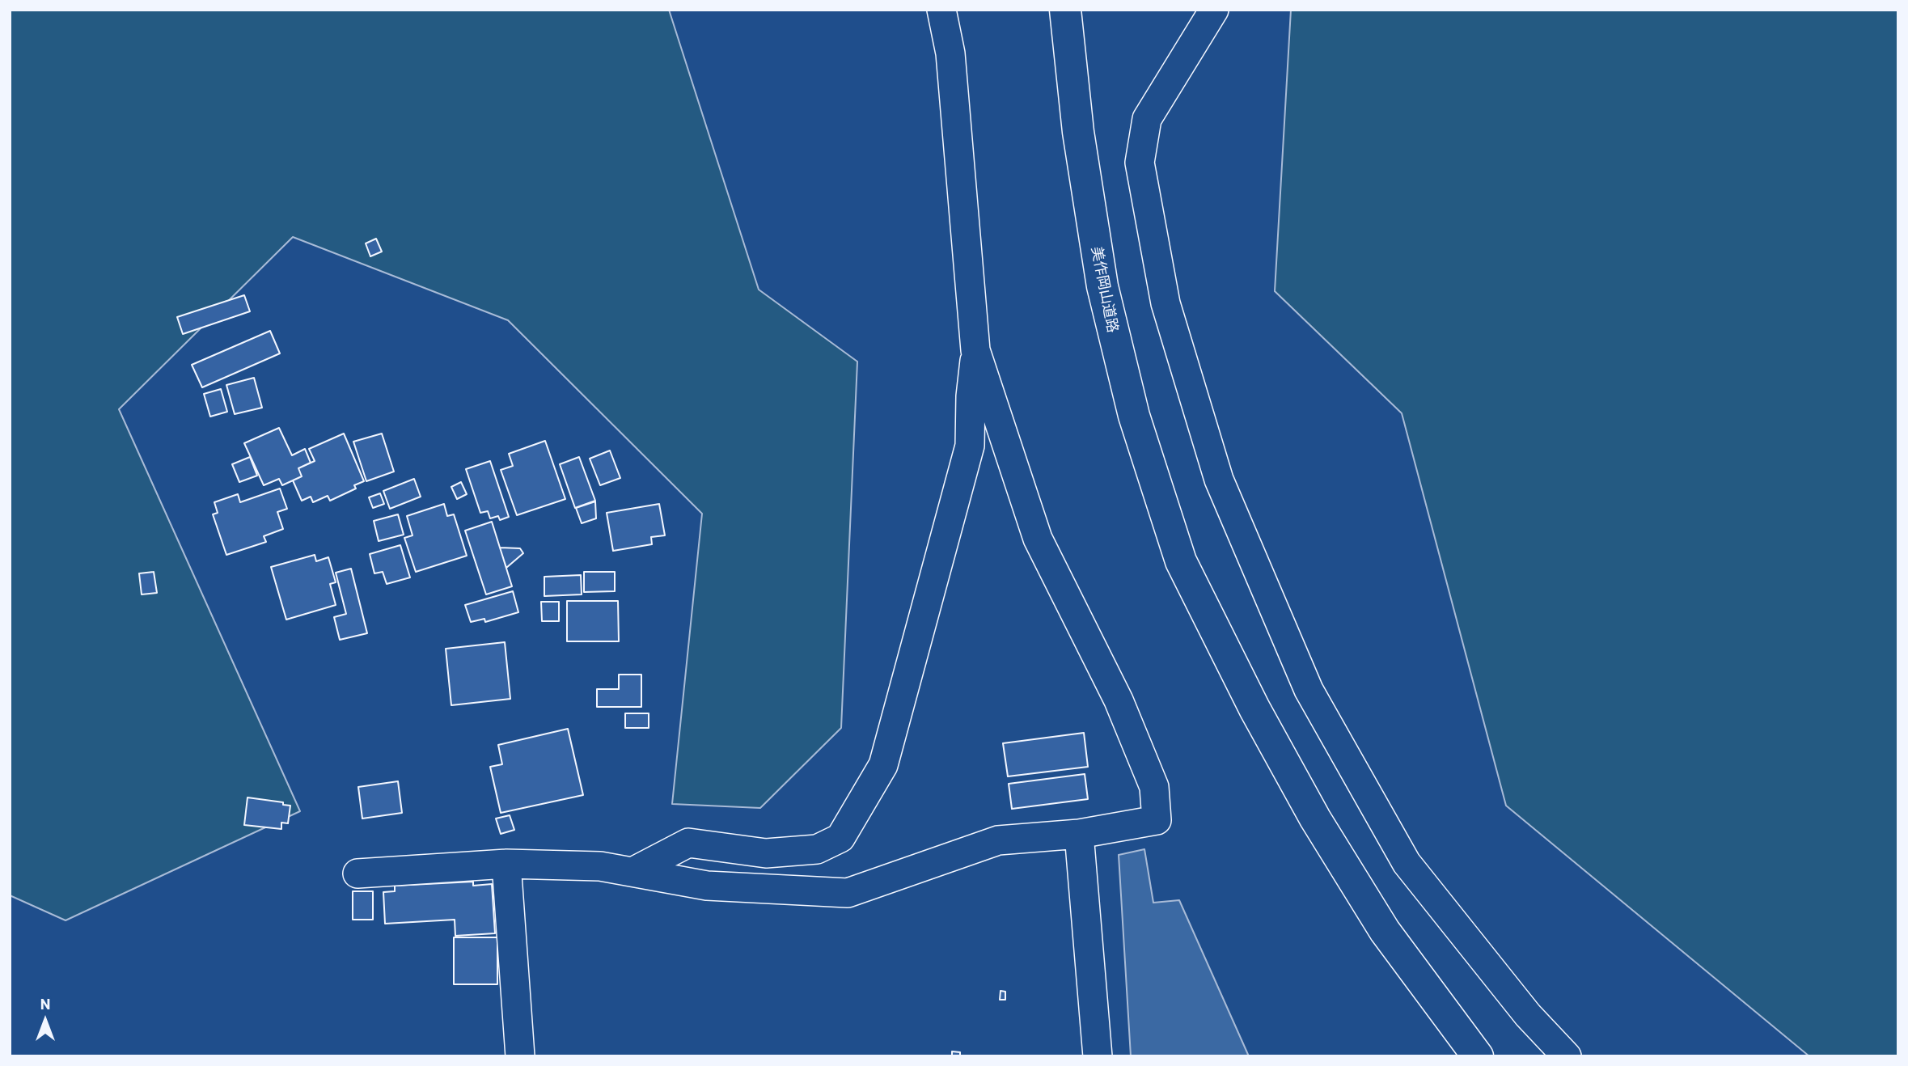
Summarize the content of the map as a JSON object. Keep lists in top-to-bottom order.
{
  "streets": {
    "highway": ["美作岡山道路"]
  },
  "north": "top"
}
